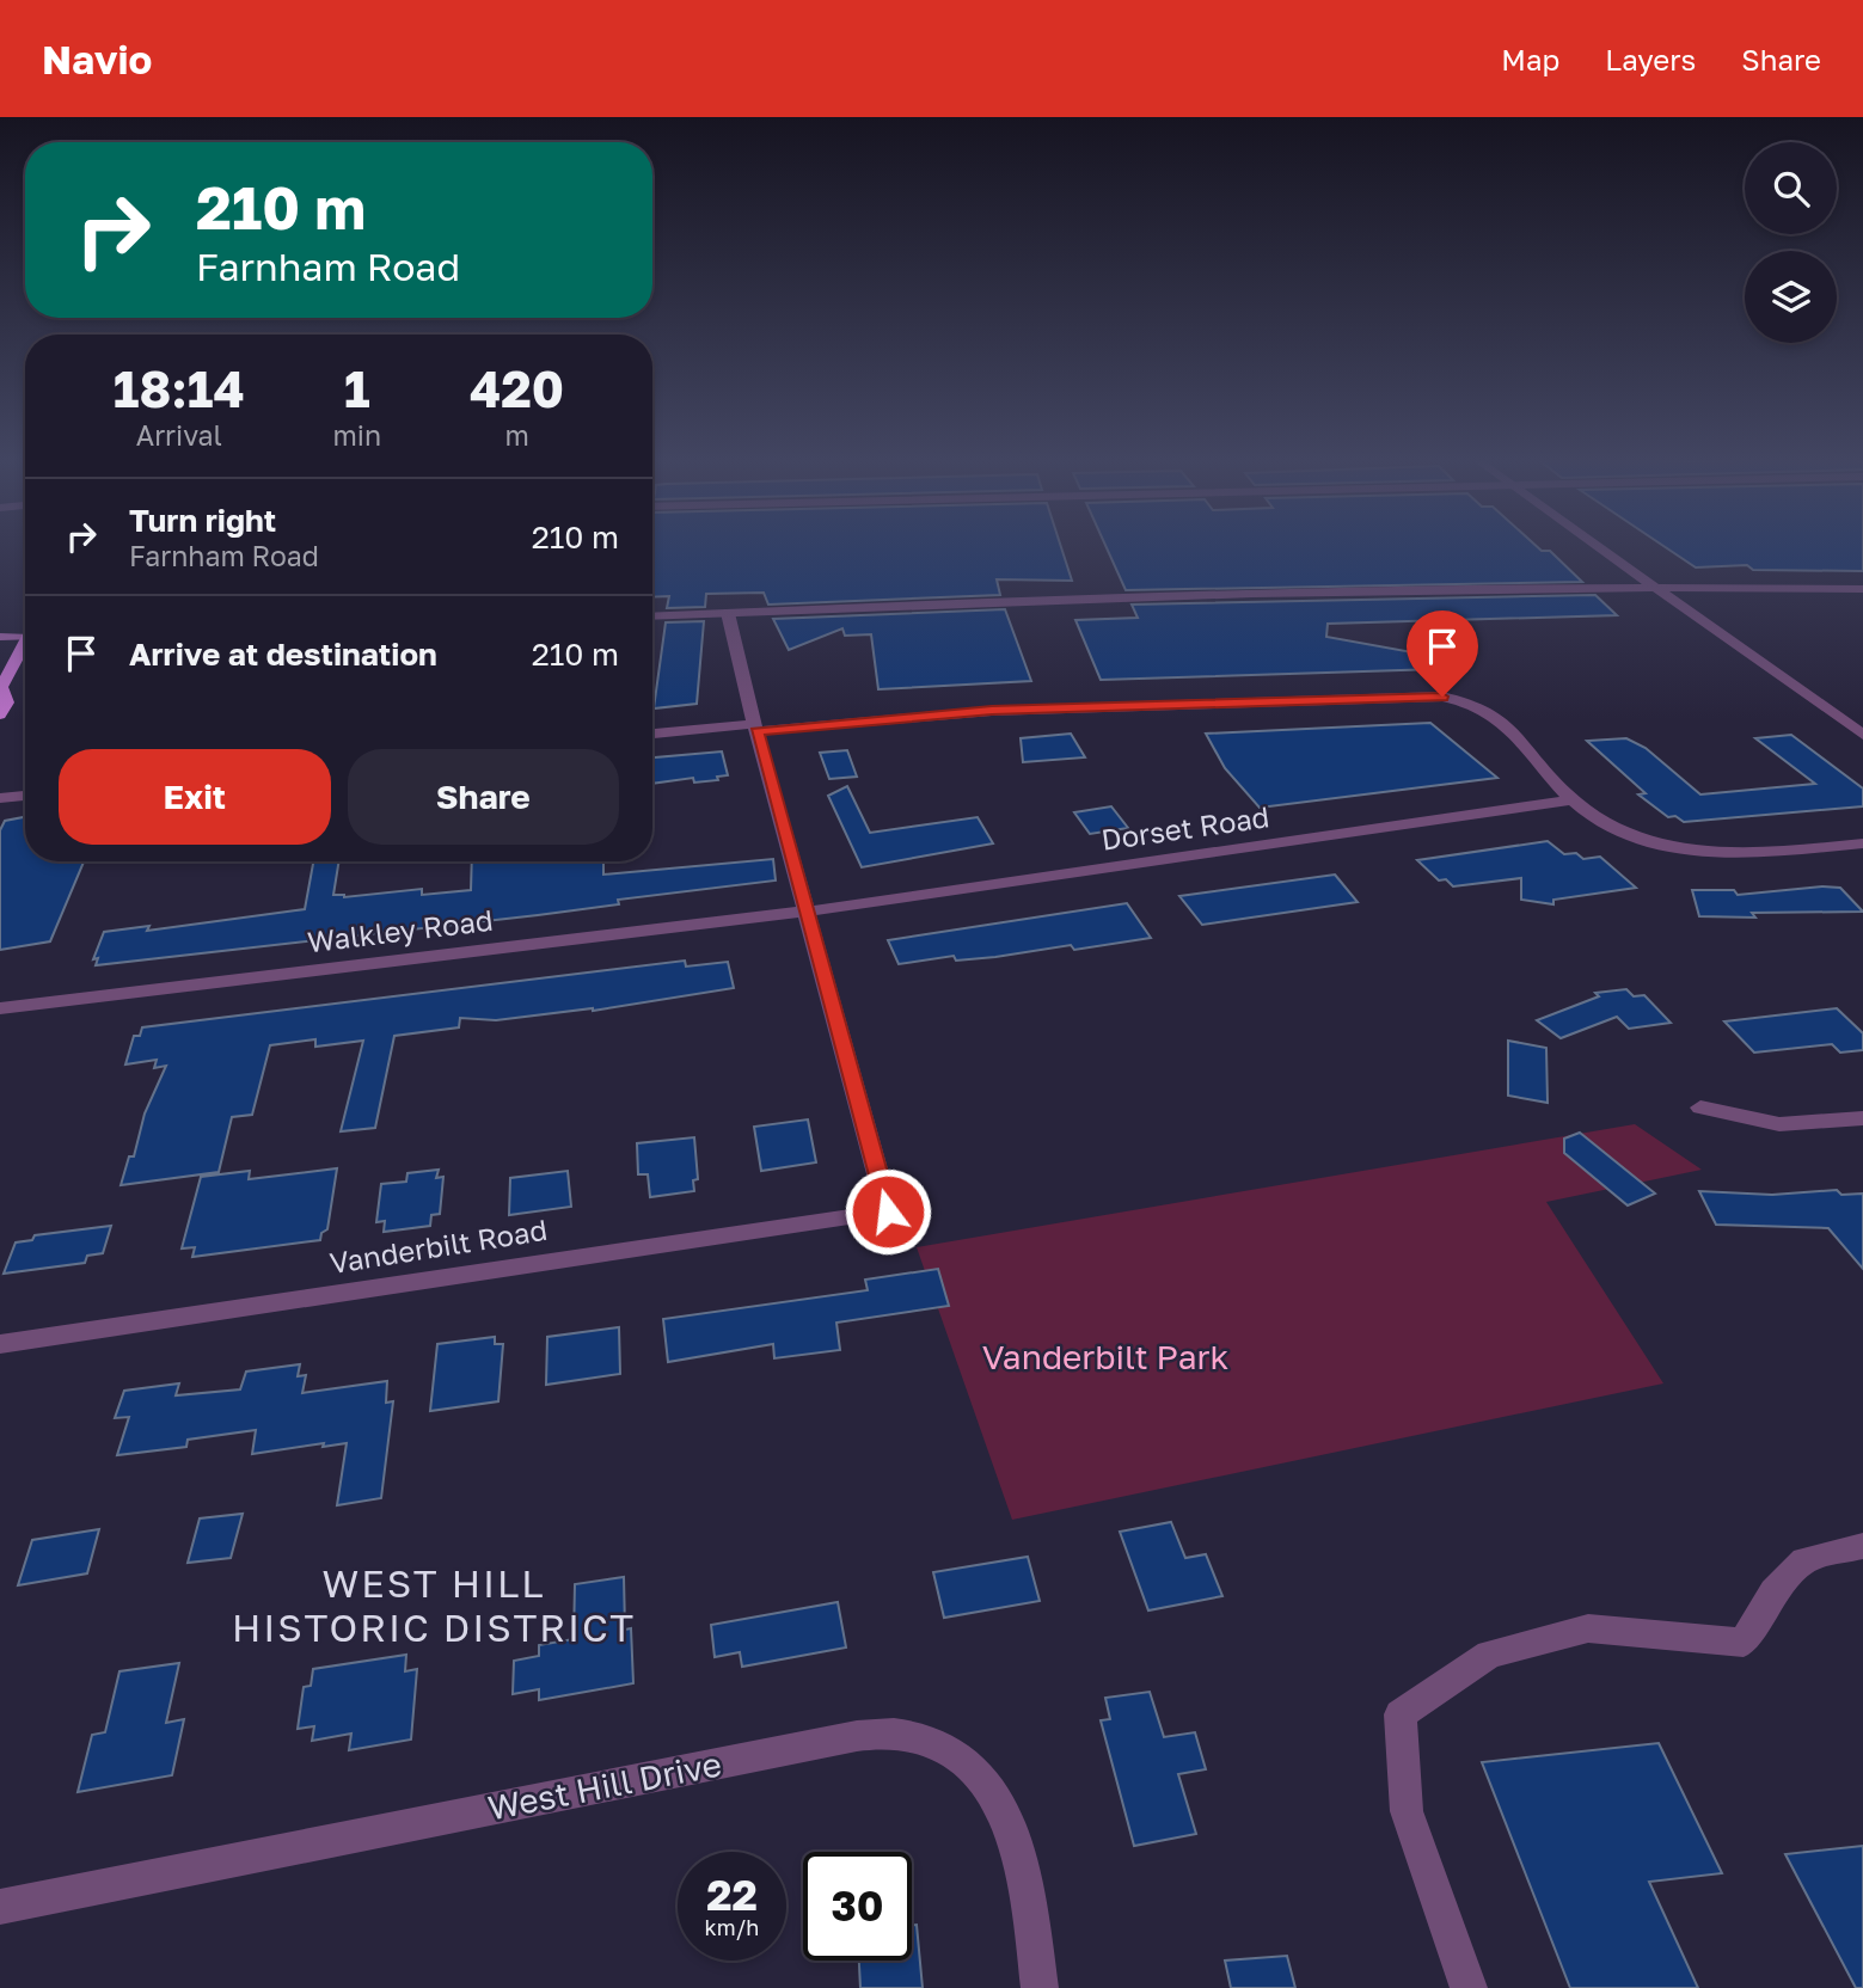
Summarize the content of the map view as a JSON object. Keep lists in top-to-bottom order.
{
  "streets": {
    "street": [
      "Dorset Road",
      "Walkley Road",
      "Vanderbilt Road",
      "West Hill Drive"
    ]
  },
  "crossings": [
    ["Dorset Road", "Walkley Road"],
    ["Dorset Road", "Vanderbilt Road"],
    ["Walkley Road", "Vanderbilt Road"]
  ],
  "districts": ["WEST HILL HISTORIC DISTRICT"],
  "parks": ["Vanderbilt Park"],
  "page": {
    "header": "Navio",
    "nav": ["Map", "Layers", "Share"],
    "turn": ["210 m", "Farnham Road"],
    "eta": [
      "18:14",
      "Arrival",
      "1",
      "min",
      "420",
      "m"
    ],
    "list": [
      {
        "name": "Turn right",
        "note": "Farnham Road",
        "value": "210 m"
      },
      {
        "name": "Arrive at destination",
        "value": "210 m"
      }
    ],
    "buttons": ["Exit", "Share"],
    "speed": "22 km/h",
    "limit": "30"
  }
}
